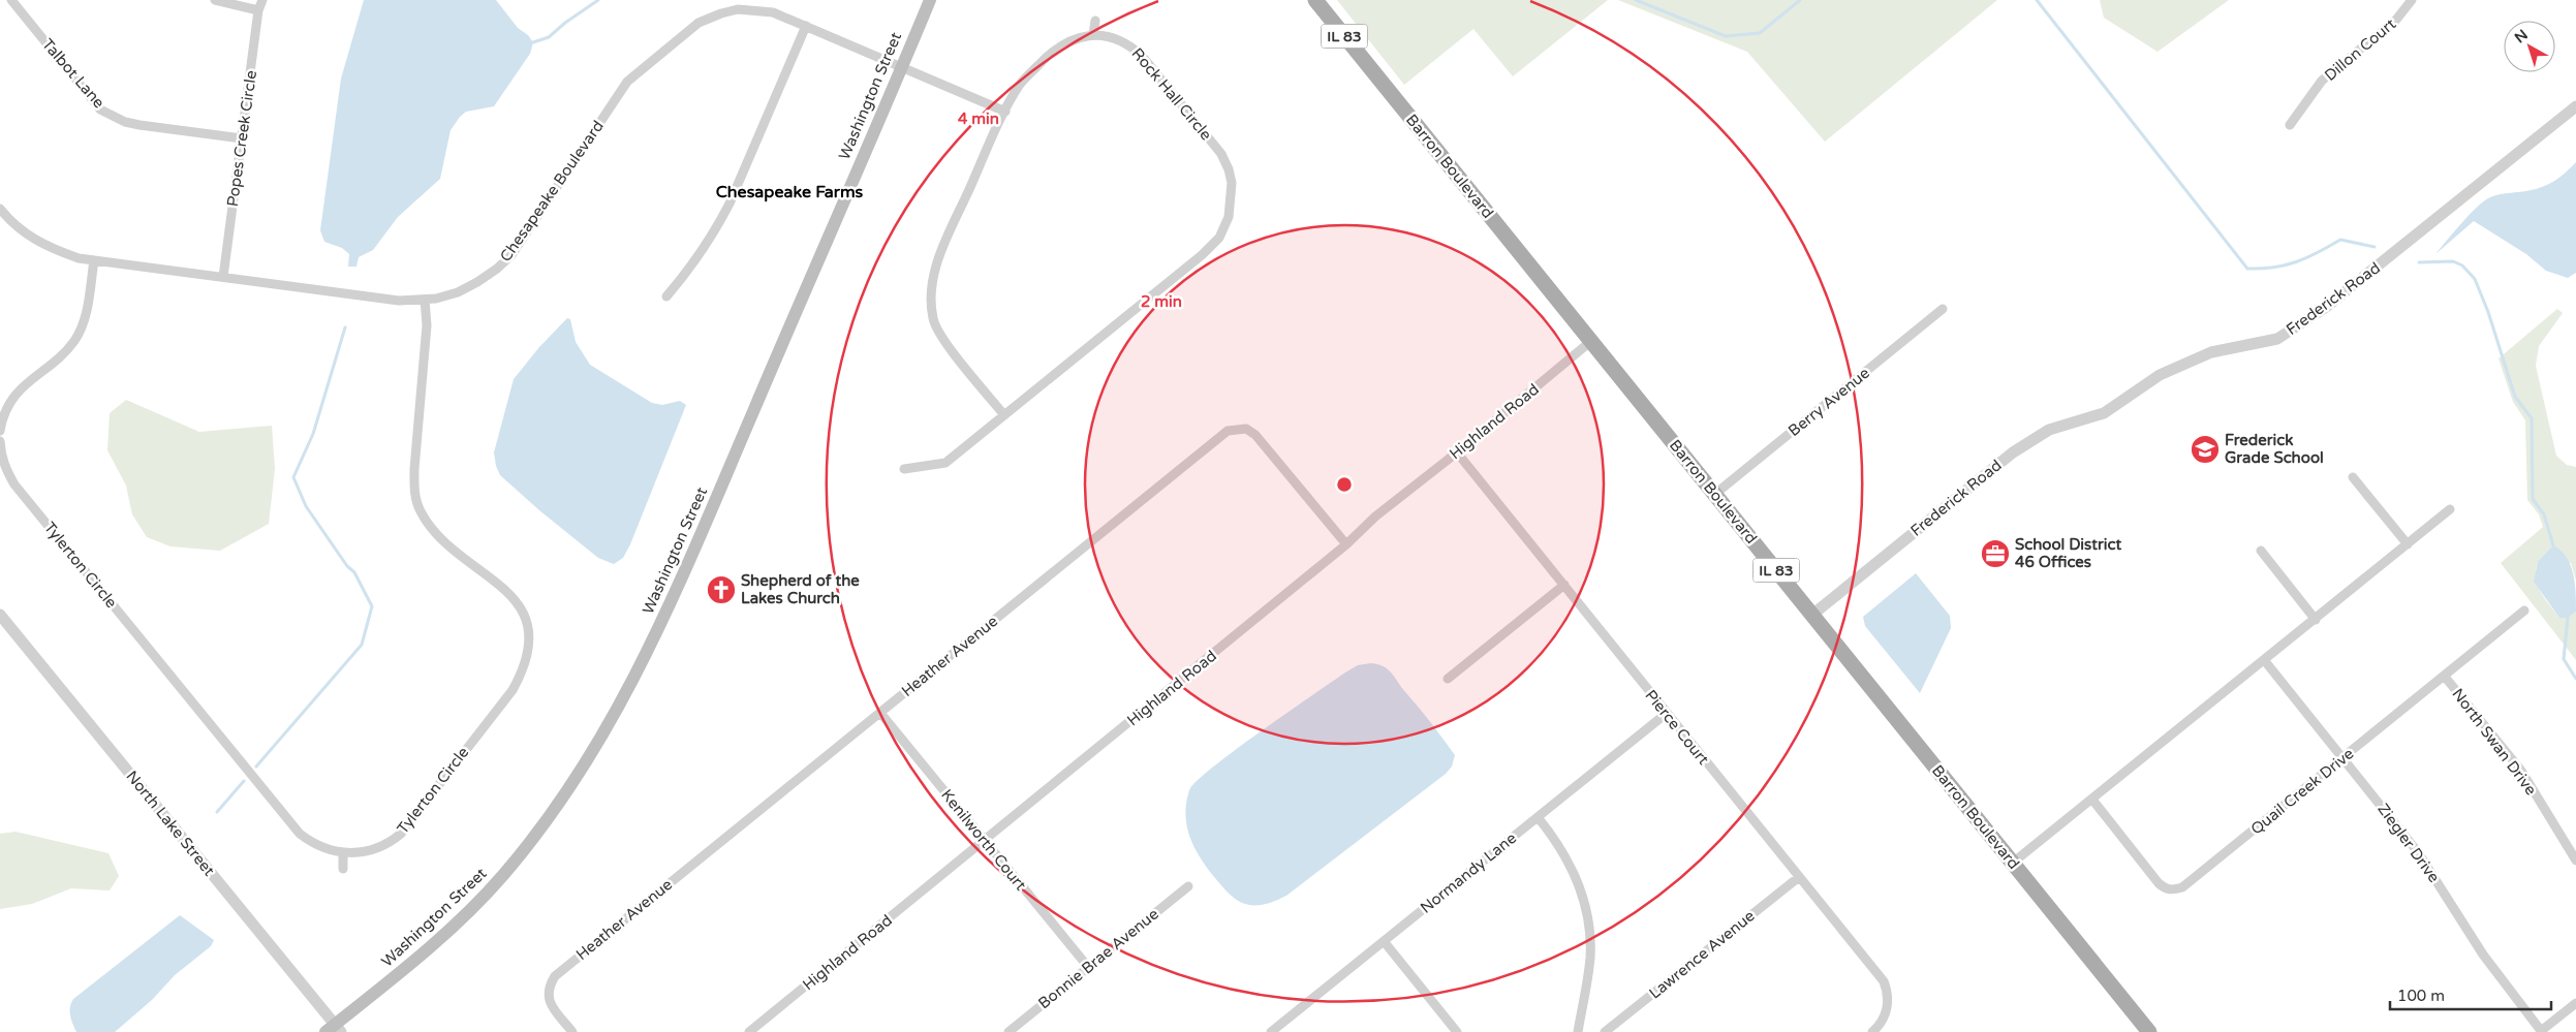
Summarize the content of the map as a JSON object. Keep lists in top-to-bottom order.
{
  "streets": {
    "main road": ["IL 83", "Washington Street", "Barron Boulevard"],
    "street": [
      "Dillon Court",
      "Talbot Lane",
      "Rock Hall Circle",
      "Popes Creek Circle",
      "Chesapeake Boulevard",
      "Frederick Road",
      "Berry Avenue",
      "Highland Road",
      "Tylerton Circle",
      "Heather Avenue",
      "Pierce Court",
      "North Swan Drive",
      "Quail Creek Drive",
      "North Lake Street",
      "Kenilworth Court",
      "Ziegler Drive",
      "Normandy Lane",
      "Lawrence Avenue",
      "Bonnie Brae Avenue"
    ]
  },
  "crossings": [
    ["Talbot Lane", "Popes Creek Circle"],
    ["Rock Hall Circle", "Chesapeake Boulevard"],
    ["Washington Street", "Chesapeake Boulevard"],
    ["Washington Street", "North Lake Street"],
    ["Popes Creek Circle", "Chesapeake Boulevard"],
    ["Barron Boulevard", "Frederick Road"],
    ["Barron Boulevard", "Berry Avenue"],
    ["Barron Boulevard", "Highland Road"],
    ["Chesapeake Boulevard", "Tylerton Circle"],
    ["Highland Road", "Heather Avenue"],
    ["Highland Road", "Pierce Court"],
    ["Highland Road", "Kenilworth Court"],
    ["Heather Avenue", "Kenilworth Court"],
    ["Pierce Court", "Normandy Lane"],
    ["Pierce Court", "Lawrence Avenue"],
    ["North Swan Drive", "Quail Creek Drive"],
    ["Quail Creek Drive", "Ziegler Drive"],
    ["Kenilworth Court", "Bonnie Brae Avenue"]
  ],
  "districts": ["Chesapeake Farms"],
  "places": {
    "school or university": ["Frederick Grade School"],
    "office": ["School District 46 Offices"],
    "church": ["Shepherd of the Lakes Church"]
  },
  "scale_bar": "100 m",
  "north": "top left",
  "rings": ["4 min", "2 min"]
}
